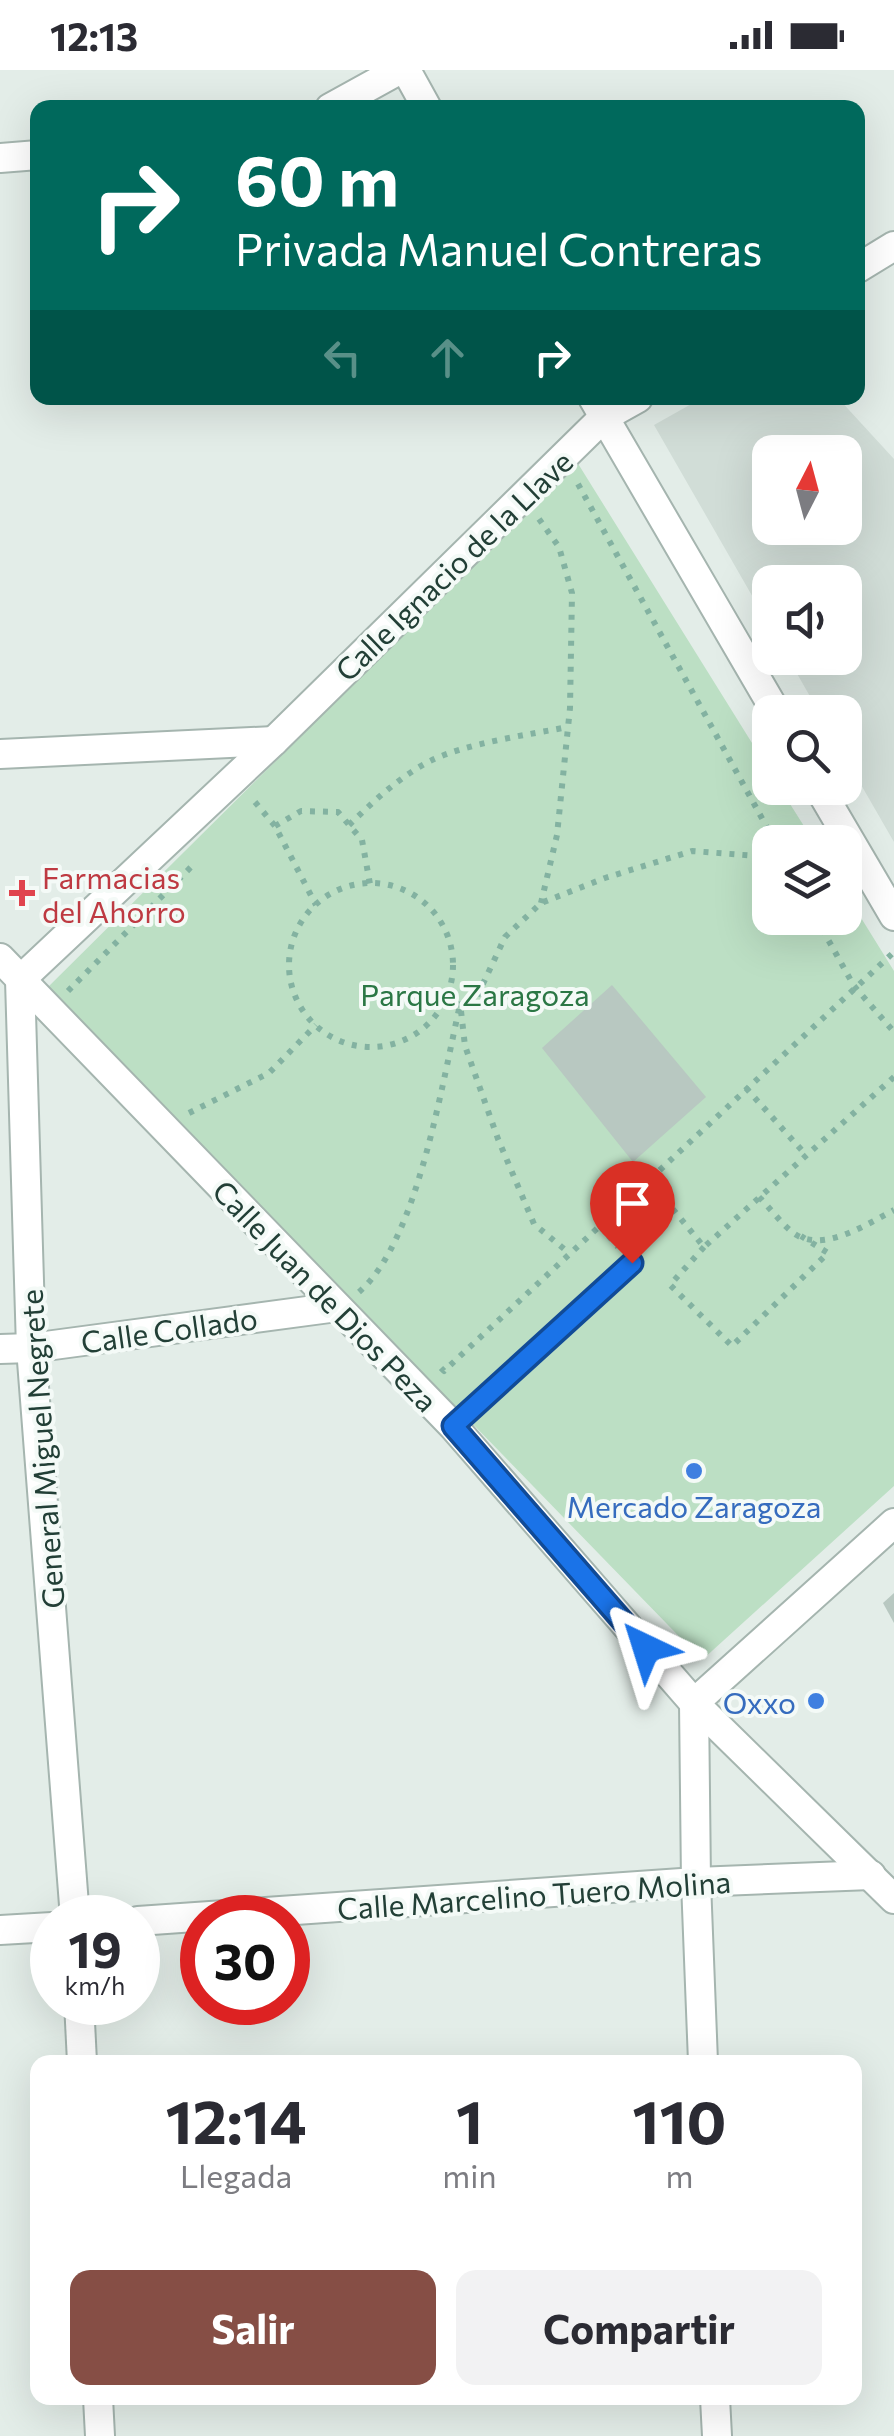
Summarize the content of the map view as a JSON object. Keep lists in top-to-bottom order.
{
  "streets": {
    "street": [
      "Calle Ignacio de la Llave",
      "Calle Juan de Dios Peza",
      "Calle Collado",
      "General Miguel Negrete",
      "Calle Marcelino Tuero Molina"
    ]
  },
  "crossings": [
    ["Calle Ignacio de la Llave", "Calle Juan de Dios Peza"],
    ["Calle Ignacio de la Llave", "General Miguel Negrete"],
    ["Calle Juan de Dios Peza", "Calle Collado"],
    ["Calle Juan de Dios Peza", "General Miguel Negrete"],
    ["Calle Juan de Dios Peza", "Calle Marcelino Tuero Molina"],
    ["Calle Collado", "General Miguel Negrete"]
  ],
  "parks": ["Parque Zaragoza"],
  "places": {
    "health": ["Farmacias del Ahorro"],
    "other": ["Mercado Zaragoza", "Oxxo"]
  },
  "north": "top",
  "page": {
    "status": "12:13",
    "turn": ["60 m", "Privada Manuel Contreras"],
    "speed": "19 km/h",
    "limit": "30",
    "eta": [
      "12:14",
      "Llegada",
      "1",
      "min",
      "110",
      "m"
    ],
    "buttons": ["Salir", "Compartir"]
  }
}
